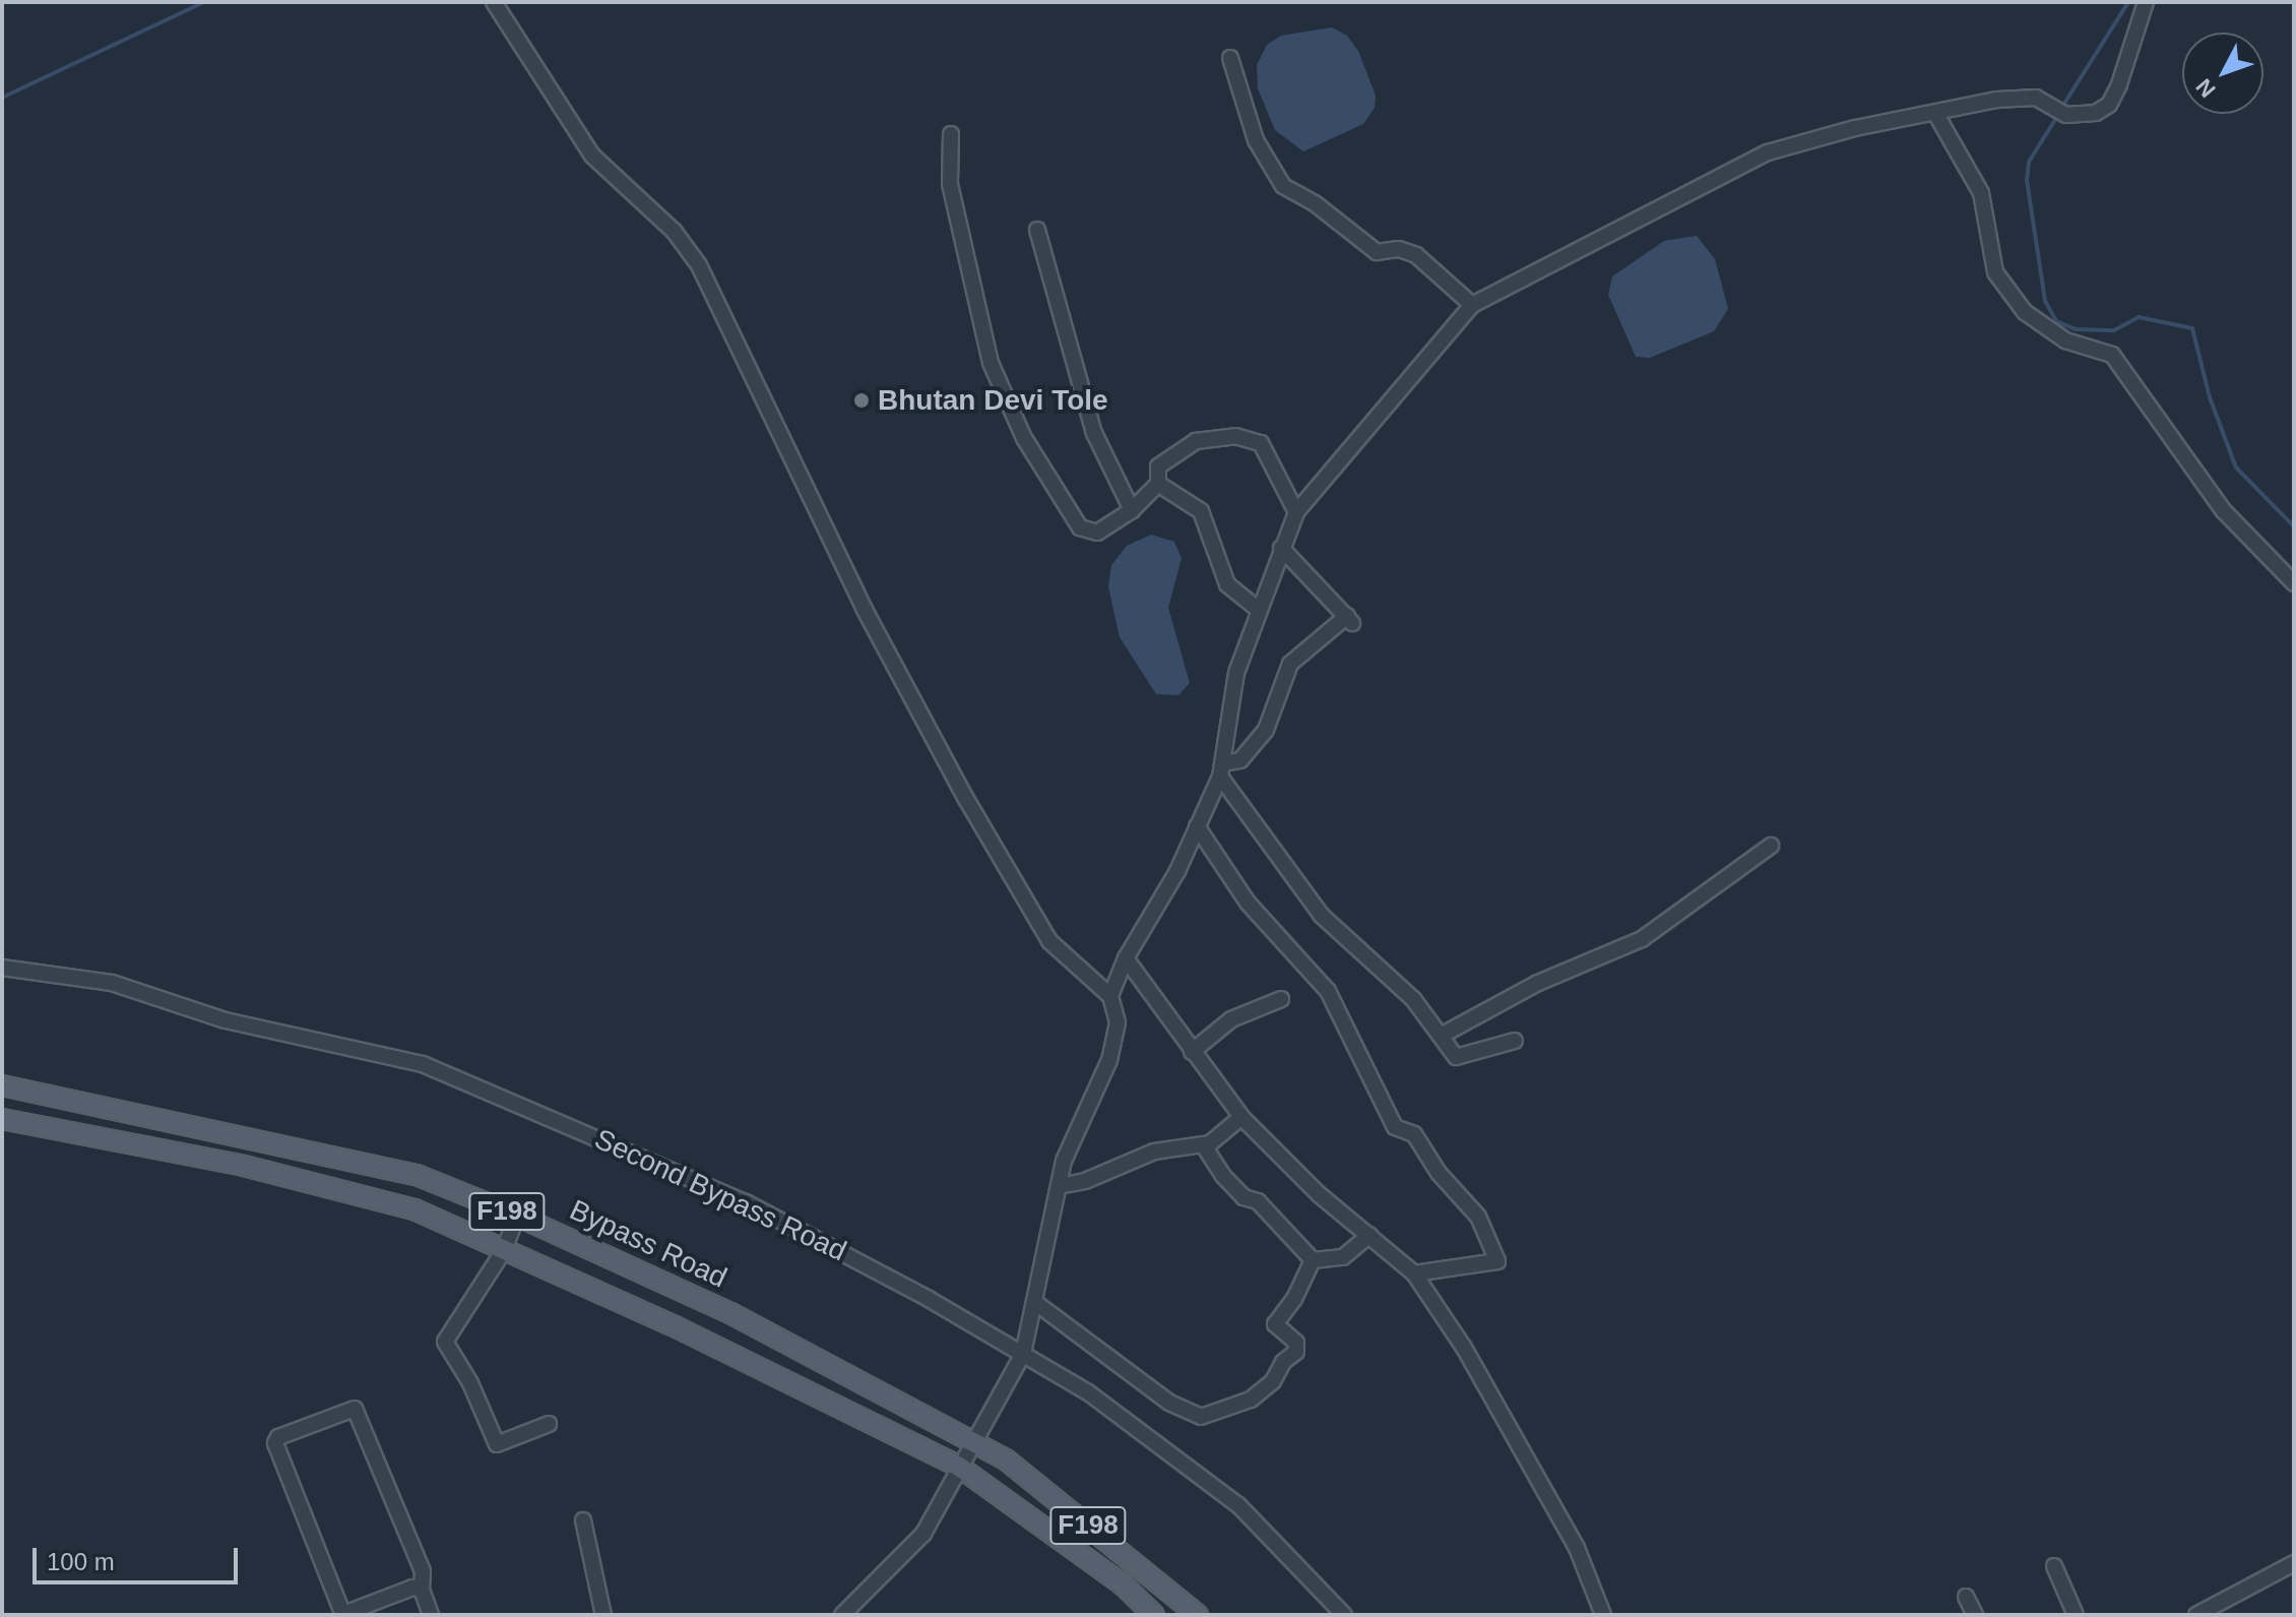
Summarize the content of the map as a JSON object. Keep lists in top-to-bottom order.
{
  "streets": {
    "main road": ["F198", "Bypass Road"],
    "street": ["Second Bypass Road"]
  },
  "places": ["Bhutan Devi Tole"],
  "scale_bar": "100 m",
  "north": "bottom left"
}
